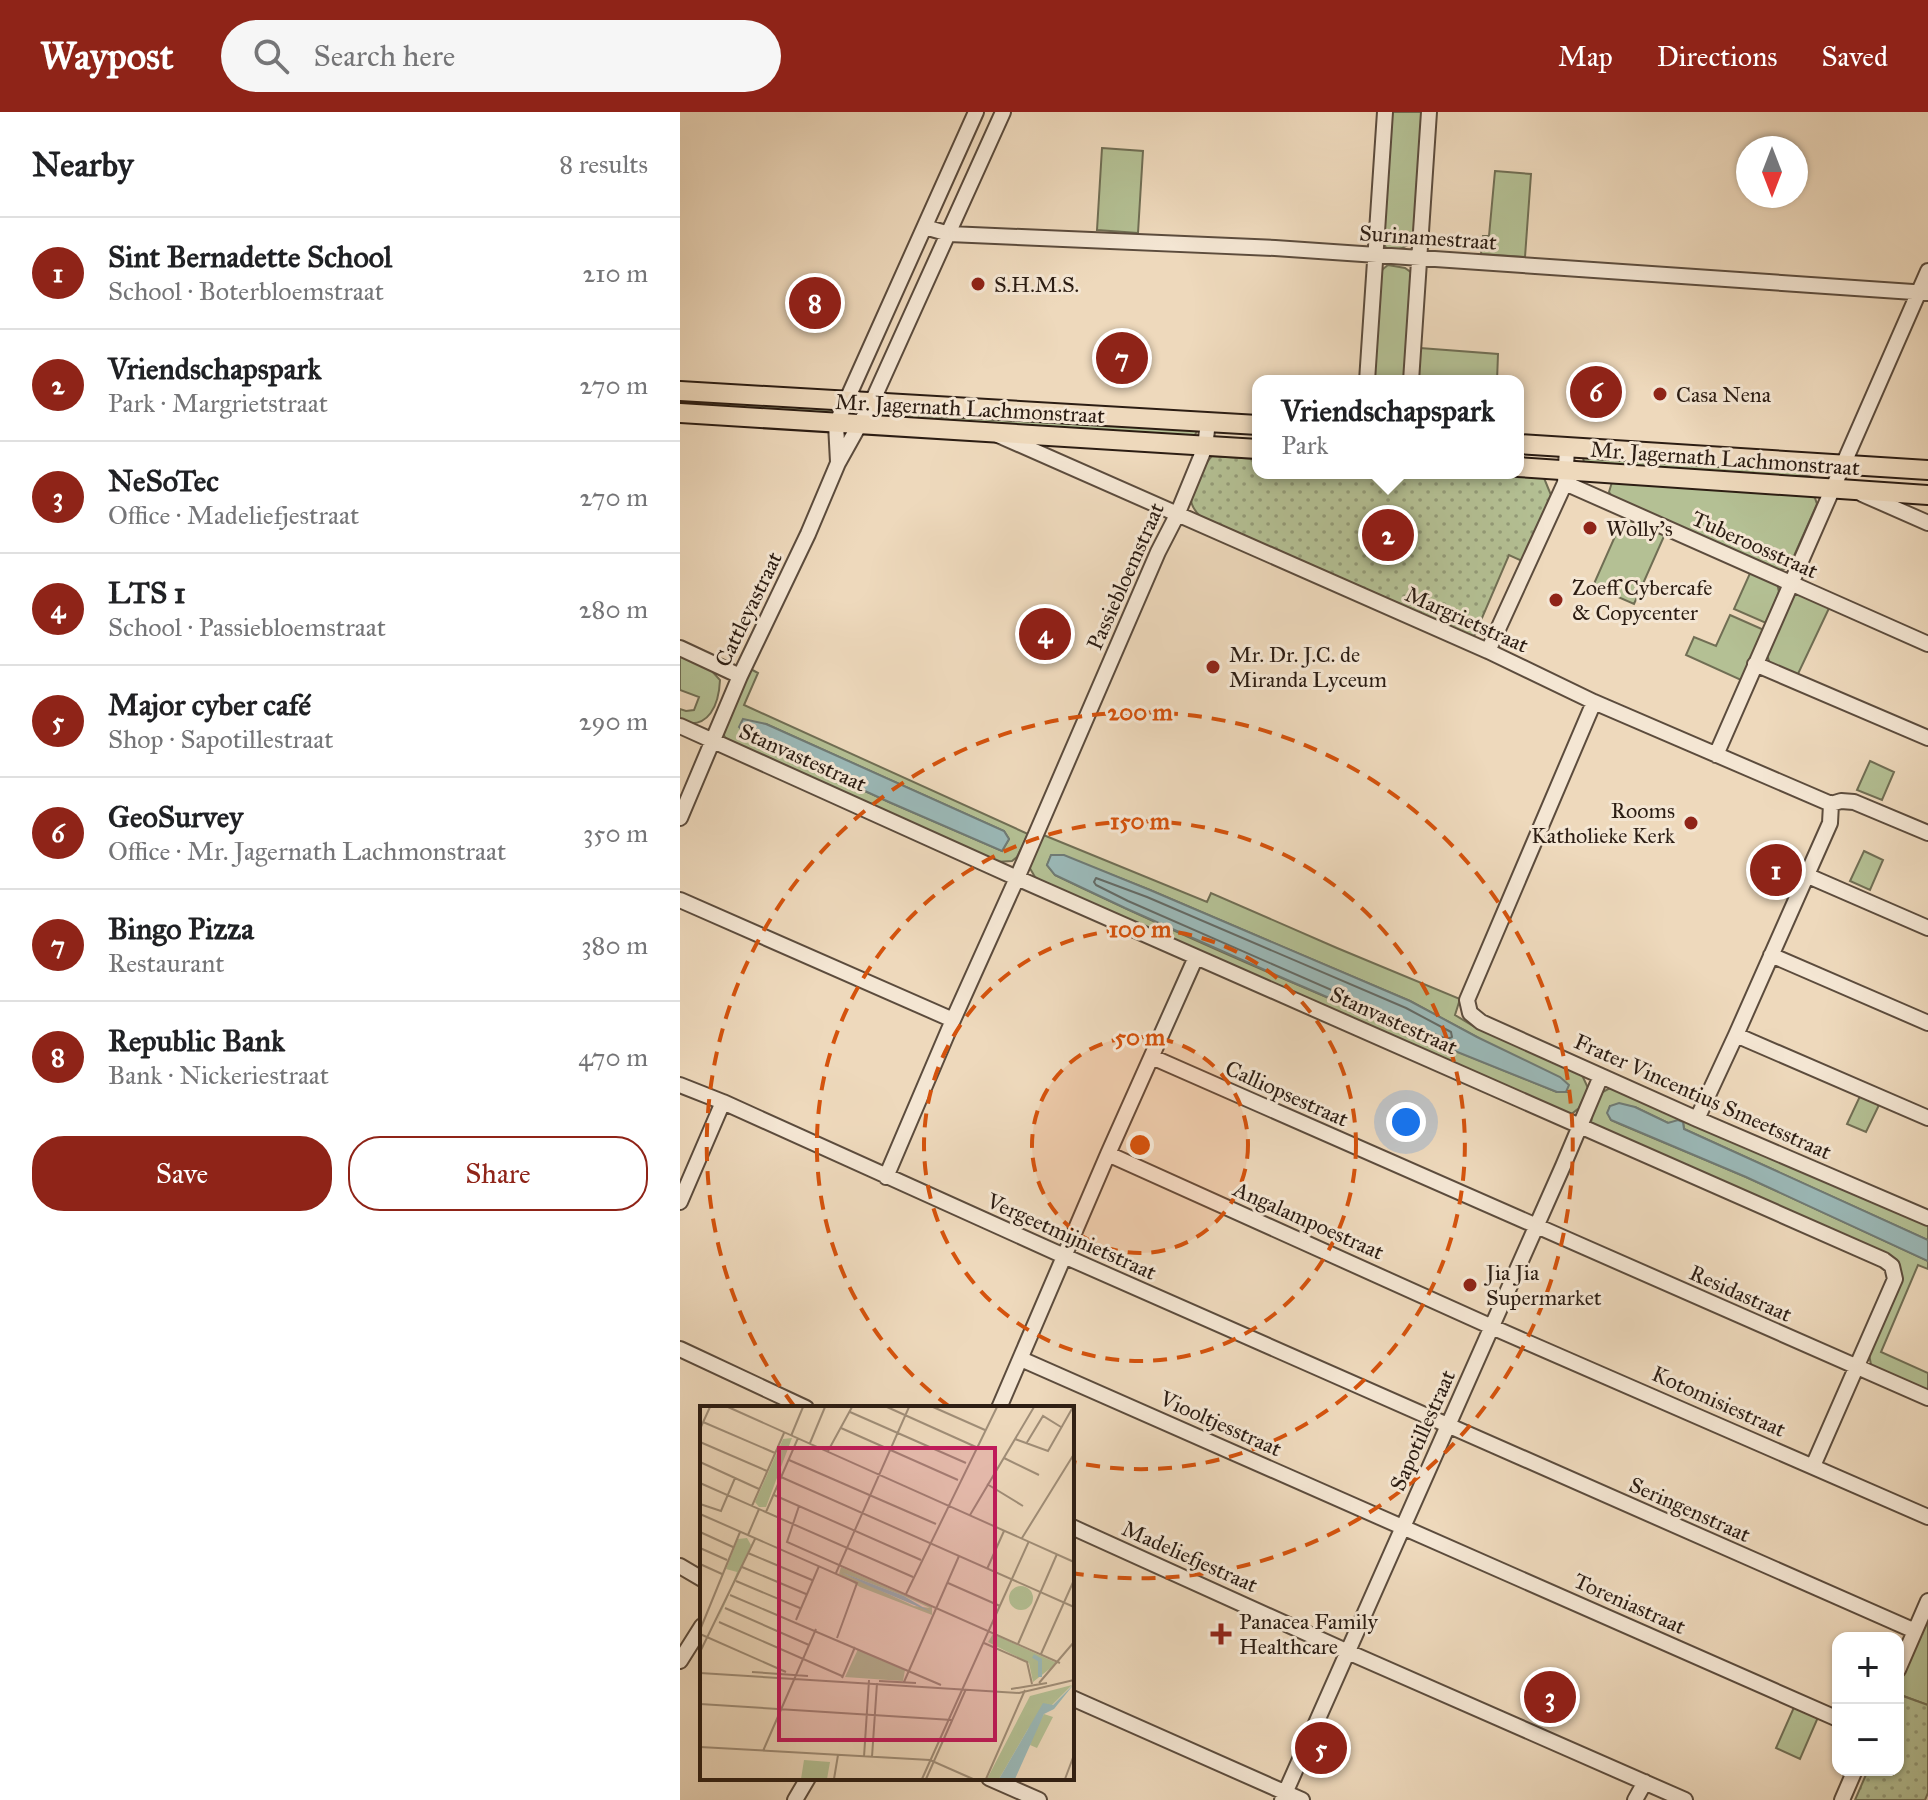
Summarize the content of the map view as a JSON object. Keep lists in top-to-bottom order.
{
  "streets": {
    "main road": ["Mr. Jagernath Lachmonstraat"],
    "street": [
      "Surinamestraat",
      "Tuberoosstraat",
      "Passiebloemstraat",
      "Cattleyastraat",
      "Margrietstraat",
      "Stanvastestraat",
      "Calliopsestraat",
      "Frater Vincentius Smeetsstraat",
      "Angalampoestraat",
      "Vergeetmijnietstraat",
      "Residastraat",
      "Kotomisiestraat",
      "Viooltjesstraat",
      "Sapotillestraat",
      "Seringenstraat",
      "Madeliefjestraat",
      "Toreniastraat"
    ]
  },
  "crossings": [
    ["Surinamestraat", "Cattleyastraat"],
    ["Mr. Jagernath Lachmonstraat", "Tuberoosstraat"],
    ["Mr. Jagernath Lachmonstraat", "Passiebloemstraat"],
    ["Mr. Jagernath Lachmonstraat", "Cattleyastraat"],
    ["Mr. Jagernath Lachmonstraat", "Margrietstraat"],
    ["Passiebloemstraat", "Margrietstraat"],
    ["Passiebloemstraat", "Stanvastestraat"],
    ["Passiebloemstraat", "Vergeetmijnietstraat"],
    ["Cattleyastraat", "Stanvastestraat"],
    ["Margrietstraat", "Frater Vincentius Smeetsstraat"],
    ["Stanvastestraat", "Residastraat"],
    ["Stanvastestraat", "Kotomisiestraat"],
    ["Stanvastestraat", "Sapotillestraat"],
    ["Calliopsestraat", "Residastraat"],
    ["Calliopsestraat", "Sapotillestraat"],
    ["Frater Vincentius Smeetsstraat", "Sapotillestraat"],
    ["Angalampoestraat", "Kotomisiestraat"],
    ["Angalampoestraat", "Sapotillestraat"],
    ["Vergeetmijnietstraat", "Sapotillestraat"],
    ["Vergeetmijnietstraat", "Seringenstraat"],
    ["Residastraat", "Sapotillestraat"],
    ["Kotomisiestraat", "Sapotillestraat"],
    ["Viooltjesstraat", "Sapotillestraat"],
    ["Viooltjesstraat", "Toreniastraat"],
    ["Sapotillestraat", "Seringenstraat"],
    ["Sapotillestraat", "Madeliefjestraat"],
    ["Sapotillestraat", "Toreniastraat"]
  ],
  "places": {
    "other": [
      "S.H.M.S.",
      "Casa Nena",
      "Wolly's",
      "Zoeff Cybercafe & Copycenter",
      "Mr. Dr. J.C. de Miranda Lyceum",
      "Rooms Katholieke Kerk",
      "Jia Jia Supermarket"
    ],
    "health": ["Panacea Family Healthcare"]
  },
  "north": "bottom",
  "page": {
    "header": "Waypost",
    "search": "Search here",
    "nav": ["Map", "Directions", "Saved"],
    "heading": ["Nearby", "8 results"],
    "list": [
      {
        "mark": "1",
        "name": "Sint Bernadette School",
        "note": "School · Boterbloemstraat",
        "value": "210 m"
      },
      {
        "mark": "2",
        "name": "Vriendschapspark",
        "note": "Park · Margrietstraat",
        "value": "270 m"
      },
      {
        "mark": "3",
        "name": "NeSoTec",
        "note": "Office · Madeliefjestraat",
        "value": "270 m"
      },
      {
        "mark": "4",
        "name": "LTS 1",
        "note": "School · Passiebloemstraat",
        "value": "280 m"
      },
      {
        "mark": "5",
        "name": "Major cyber café",
        "note": "Shop · Sapotillestraat",
        "value": "290 m"
      },
      {
        "mark": "6",
        "name": "GeoSurvey",
        "note": "Office · Mr. Jagernath Lachmonstraat",
        "value": "350 m"
      },
      {
        "mark": "7",
        "name": "Bingo Pizza",
        "note": "Restaurant",
        "value": "380 m"
      },
      {
        "mark": "8",
        "name": "Republic Bank",
        "note": "Bank · Nickeriestraat",
        "value": "470 m"
      }
    ],
    "pins": [
      "8",
      "7",
      "6",
      "2",
      "4",
      "1",
      "3",
      "5"
    ],
    "popup": ["Vriendschapspark", "Park"],
    "buttons": ["Save", "Share"],
    "map_buttons": ["+", "−"]
  },
  "rings": [
    "200 m",
    "150 m",
    "100 m",
    "50 m"
  ]
}
